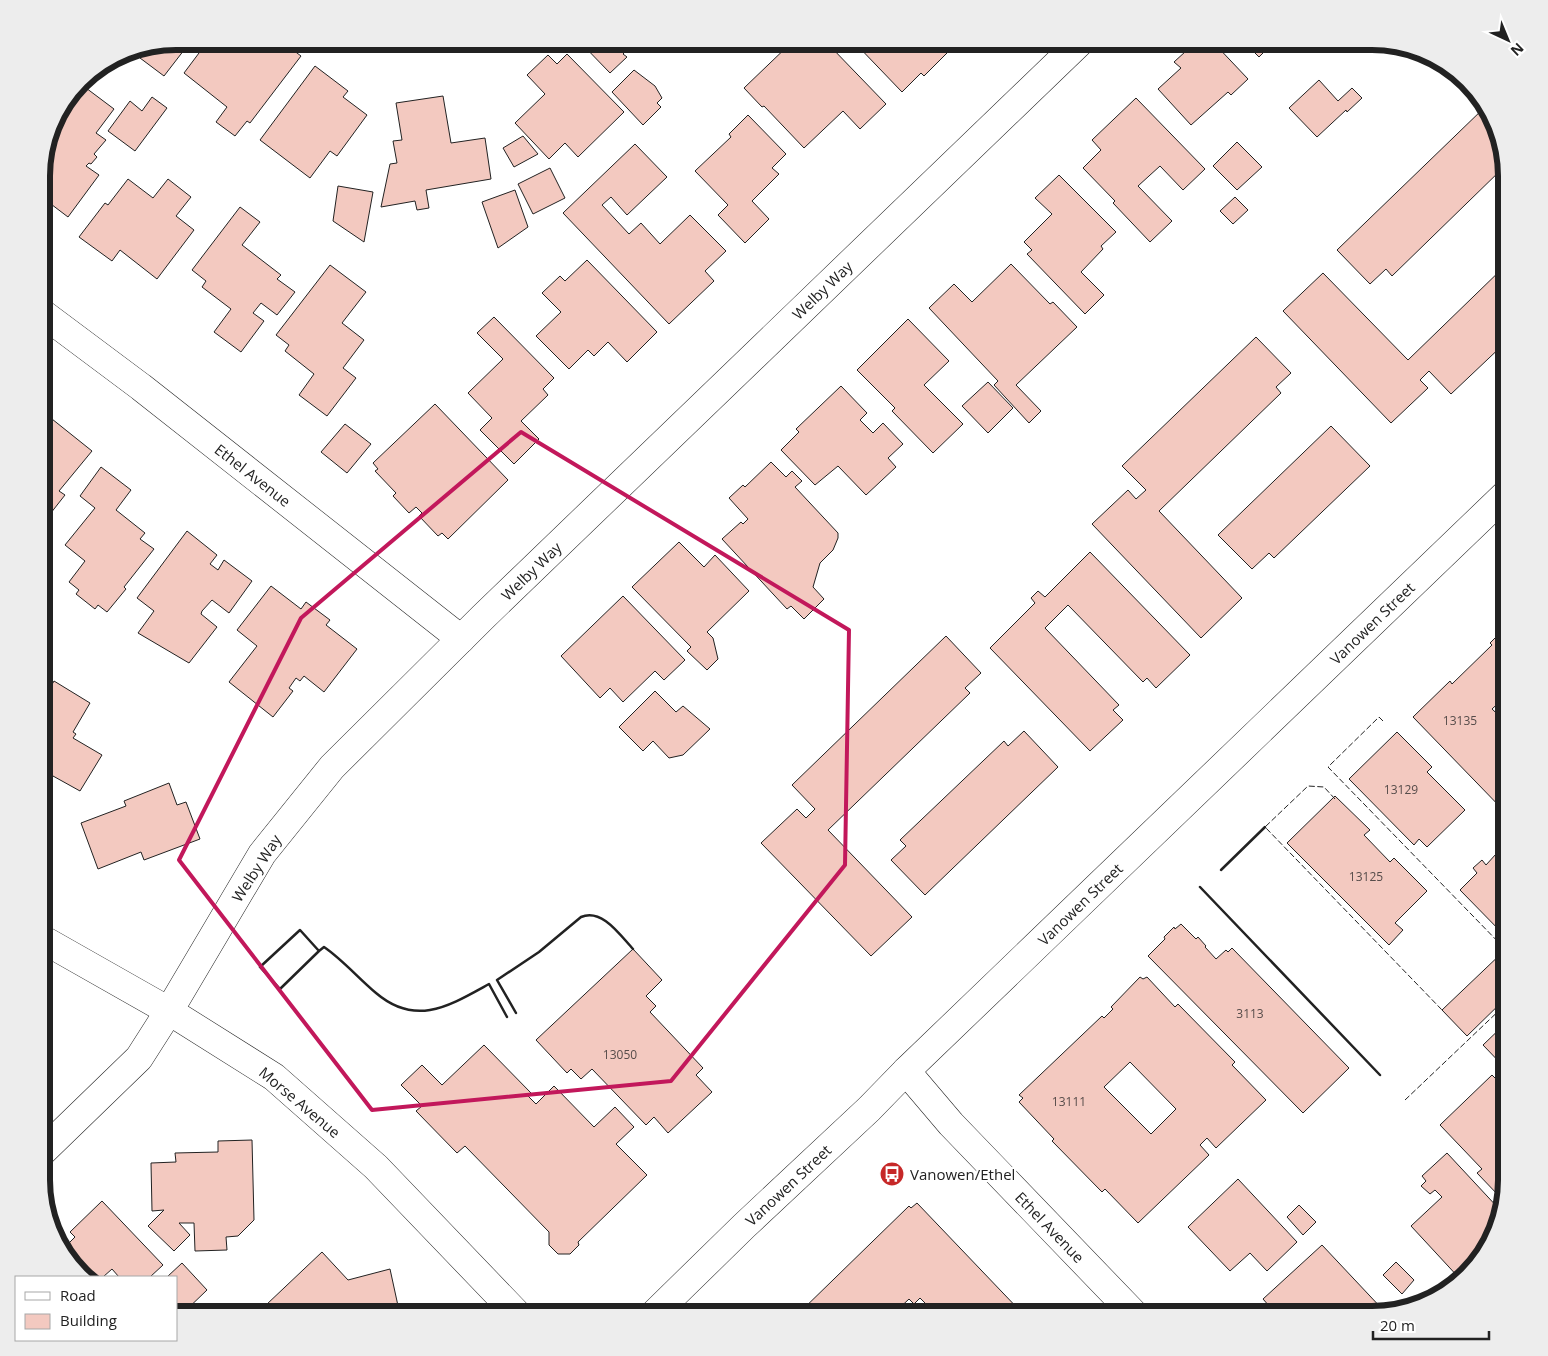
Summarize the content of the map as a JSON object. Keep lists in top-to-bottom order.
{
  "streets": {
    "street": [
      "Welby Way",
      "Ethel Avenue",
      "Vanowen Street",
      "Morse Avenue"
    ]
  },
  "crossings": [
    ["Welby Way", "Ethel Avenue"],
    ["Welby Way", "Morse Avenue"],
    ["Ethel Avenue", "Vanowen Street"]
  ],
  "places": {
    "bus stop": ["Vanowen/Ethel"]
  },
  "house_numbers": [
    "13135",
    "13129",
    "13125",
    "3113",
    "13050",
    "13111"
  ],
  "legend": ["Road", "Building"],
  "scale_bar": "20 m",
  "north": "bottom right"
}
